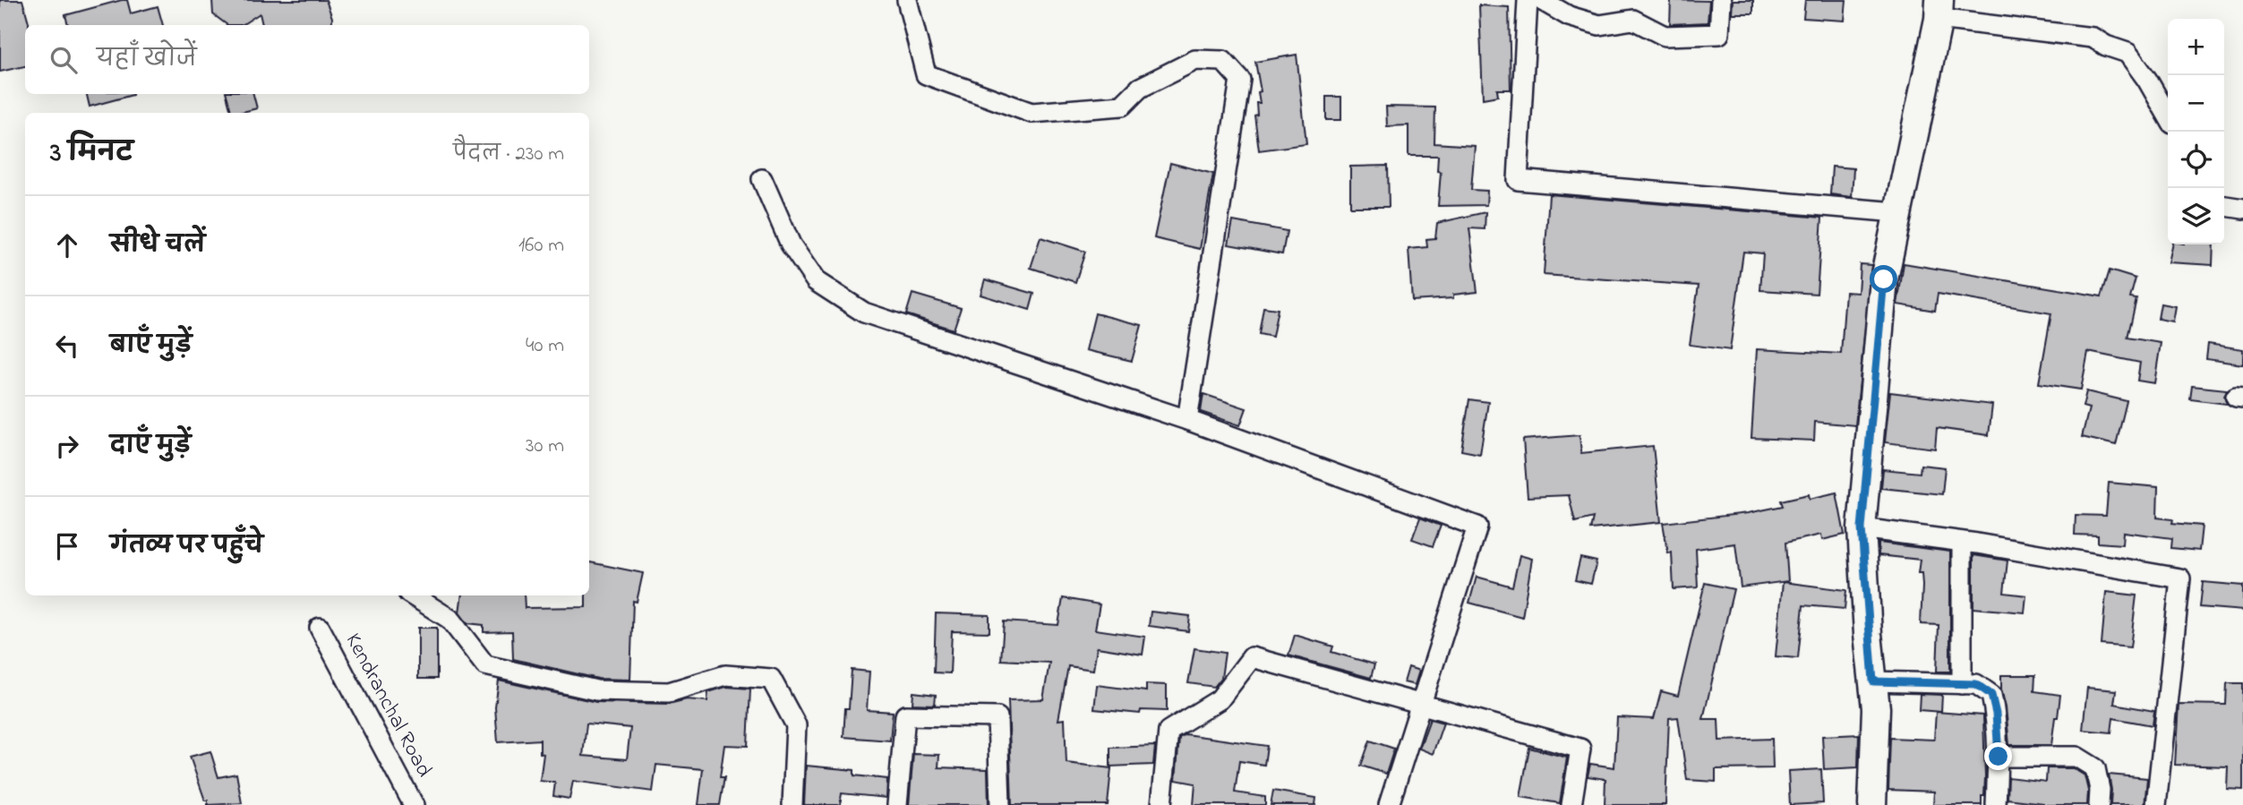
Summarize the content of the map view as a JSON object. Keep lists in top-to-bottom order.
{
  "streets": {
    "street": ["Kendranchal Road"]
  },
  "page": {
    "map_buttons": ["+", "−"],
    "search": "यहाँ खोजें",
    "heading": ["3 मिनट", "पैदल · 230 m"],
    "list": [
      ["सीधे चलें", "160 m"],
      ["बाएँ मुड़ें", "40 m"],
      ["दाएँ मुड़ें", "30 m"],
      "गंतव्य पर पहुँचे"
    ]
  }
}
